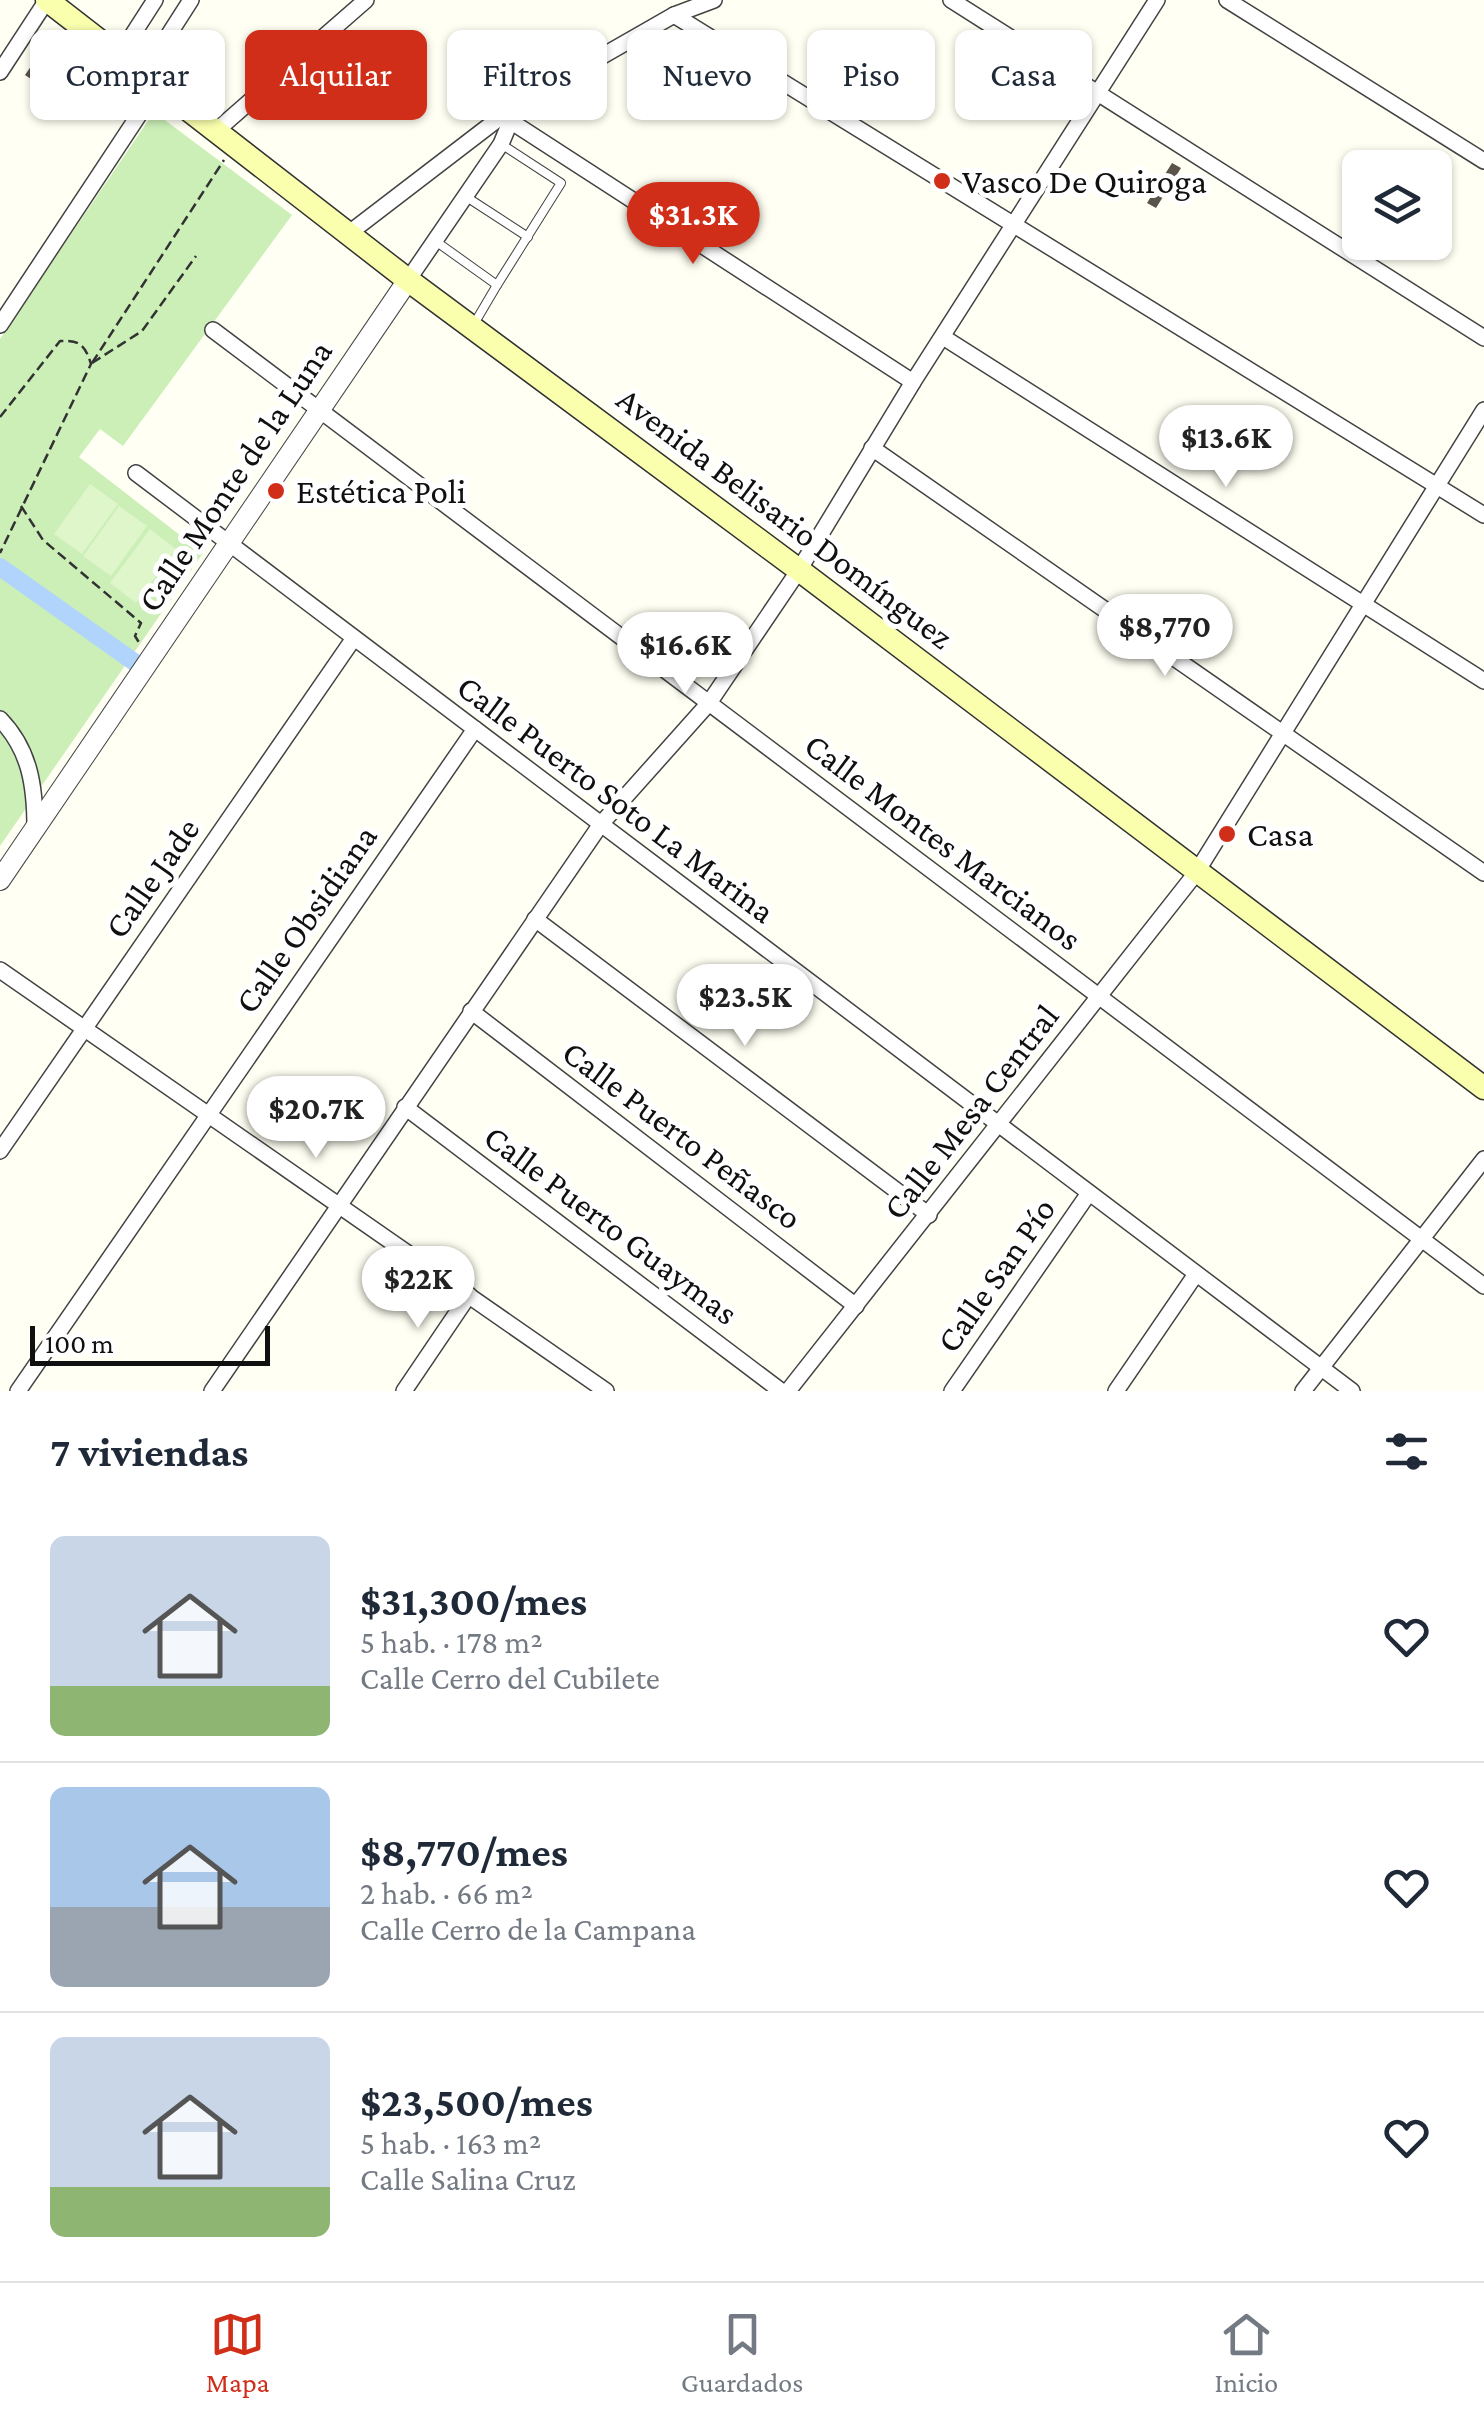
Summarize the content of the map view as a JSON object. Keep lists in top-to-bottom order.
{
  "streets": {
    "main road": ["Avenida Belisario Domínguez"],
    "street": [
      "Calle Monte de la Luna",
      "Calle Puerto Soto La Marina",
      "Calle Montes Marcianos",
      "Calle Jade",
      "Calle Obsidiana",
      "Calle Mesa Central",
      "Calle Puerto Peñasco",
      "Calle Puerto Guaymas",
      "Calle San Pío"
    ]
  },
  "crossings": [
    ["Calle Monte de la Luna", "Avenida Belisario Domínguez"],
    ["Calle Monte de la Luna", "Calle Puerto Soto La Marina"],
    ["Calle Monte de la Luna", "Calle Montes Marcianos"],
    ["Avenida Belisario Domínguez", "Calle Mesa Central"],
    ["Calle Puerto Soto La Marina", "Calle Jade"],
    ["Calle Puerto Soto La Marina", "Calle Obsidiana"],
    ["Calle Puerto Soto La Marina", "Calle Mesa Central"],
    ["Calle Puerto Soto La Marina", "Calle San Pío"],
    ["Calle Montes Marcianos", "Calle Mesa Central"],
    ["Calle Mesa Central", "Calle Puerto Peñasco"],
    ["Calle Mesa Central", "Calle Puerto Guaymas"]
  ],
  "places": ["Vasco De Quiroga", "Estética Poli", "Casa"],
  "scale_bar": "100 m",
  "page": {
    "chip": [
      "Comprar",
      "Alquilar",
      "Filtros",
      "Nuevo",
      "Piso",
      "Casa"
    ],
    "price": [
      "$31.3K",
      "$13.6K",
      "$8,770",
      "$16.6K",
      "$23.5K",
      "$20.7K",
      "$22K"
    ],
    "scale": "100 m",
    "heading": "7 viviendas",
    "list": [
      {
        "name": "$31,300/mes",
        "note": "5 hab. · 178 m² · Calle Cerro del Cubilete"
      },
      {
        "name": "$8,770/mes",
        "note": "2 hab. · 66 m² · Calle Cerro de la Campana"
      },
      {
        "name": "$23,500/mes",
        "note": "5 hab. · 163 m² · Calle Salina Cruz"
      }
    ],
    "tabs": ["Mapa", "Guardados", "Inicio"]
  }
}
